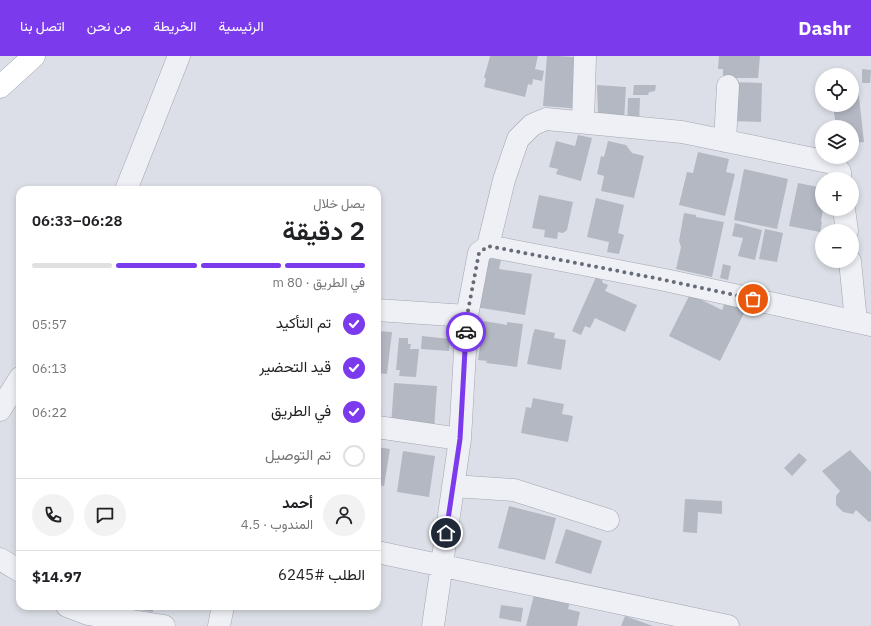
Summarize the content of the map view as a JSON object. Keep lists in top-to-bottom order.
{
  "page": {
    "header": "Dashr",
    "nav": [
      "الرئيسية",
      "الخريطة",
      "من نحن",
      "اتصل بنا"
    ],
    "map_buttons": ["+", "−"],
    "heading": ["2 دقيقة", "يصل خلال", "06:28–06:33"],
    "panel": [
      "أحمد",
      "المندوب · 4.5",
      "الطلب #6245",
      "$14.97"
    ],
    "bar": "في الطريق · 80 m",
    "list": [
      ["تم التأكيد", "05:57"],
      ["قيد التحضير", "06:13"],
      ["في الطريق", "06:22"],
      "تم التوصيل"
    ]
  }
}
